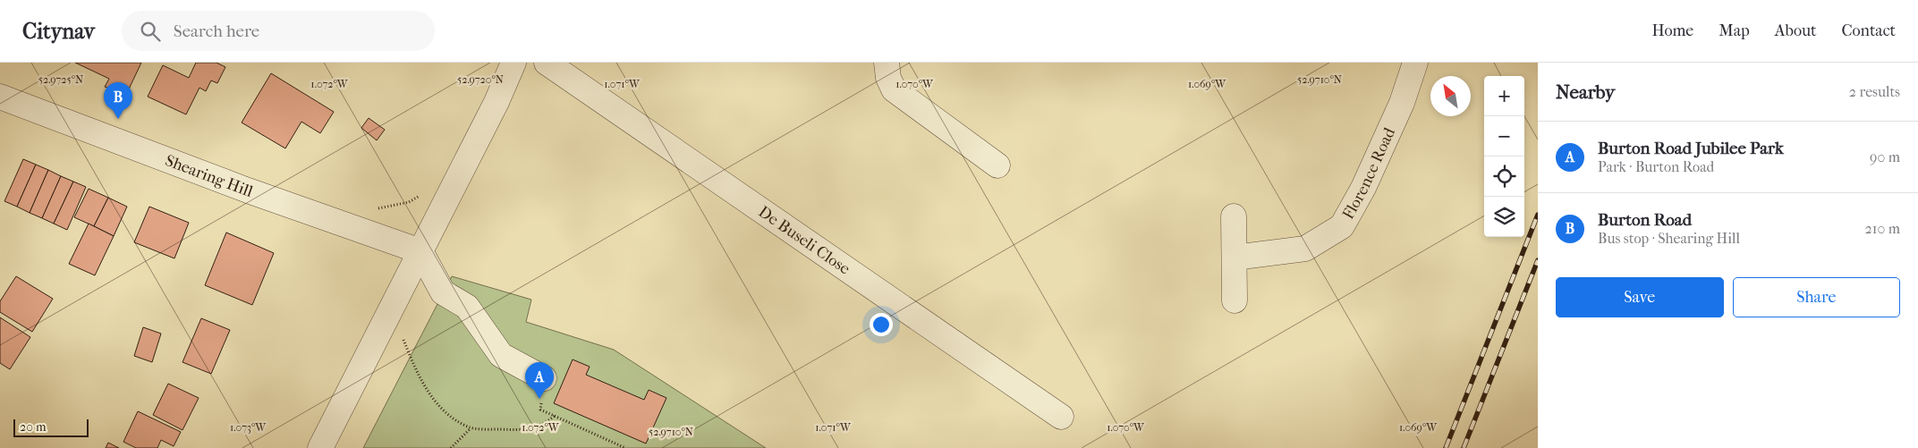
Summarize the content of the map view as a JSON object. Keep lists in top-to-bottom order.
{
  "streets": {
    "street": ["Florence Road", "Shearing Hill", "De Buseli Close"]
  },
  "scale_bar": "20 m",
  "north": "top left",
  "page": {
    "header": "Citynav",
    "search": "Search here",
    "nav": [
      "Home",
      "Map",
      "About",
      "Contact"
    ],
    "heading": ["Nearby", "2 results"],
    "map_buttons": ["+", "−"],
    "pins": ["B", "A"],
    "list": [
      {
        "mark": "A",
        "name": "Burton Road Jubilee Park",
        "note": "Park · Burton Road",
        "value": "90 m"
      },
      {
        "mark": "B",
        "name": "Burton Road",
        "note": "Bus stop · Shearing Hill",
        "value": "210 m"
      }
    ],
    "buttons": ["Save", "Share"],
    "scale": "20 m"
  },
  "coordinates": [
    "52.9725°N",
    "52.9720°N",
    "52.9710°N",
    "1.070°W",
    "1.072°W",
    "1.071°W",
    "1.069°W",
    "1.073°W"
  ]
}
